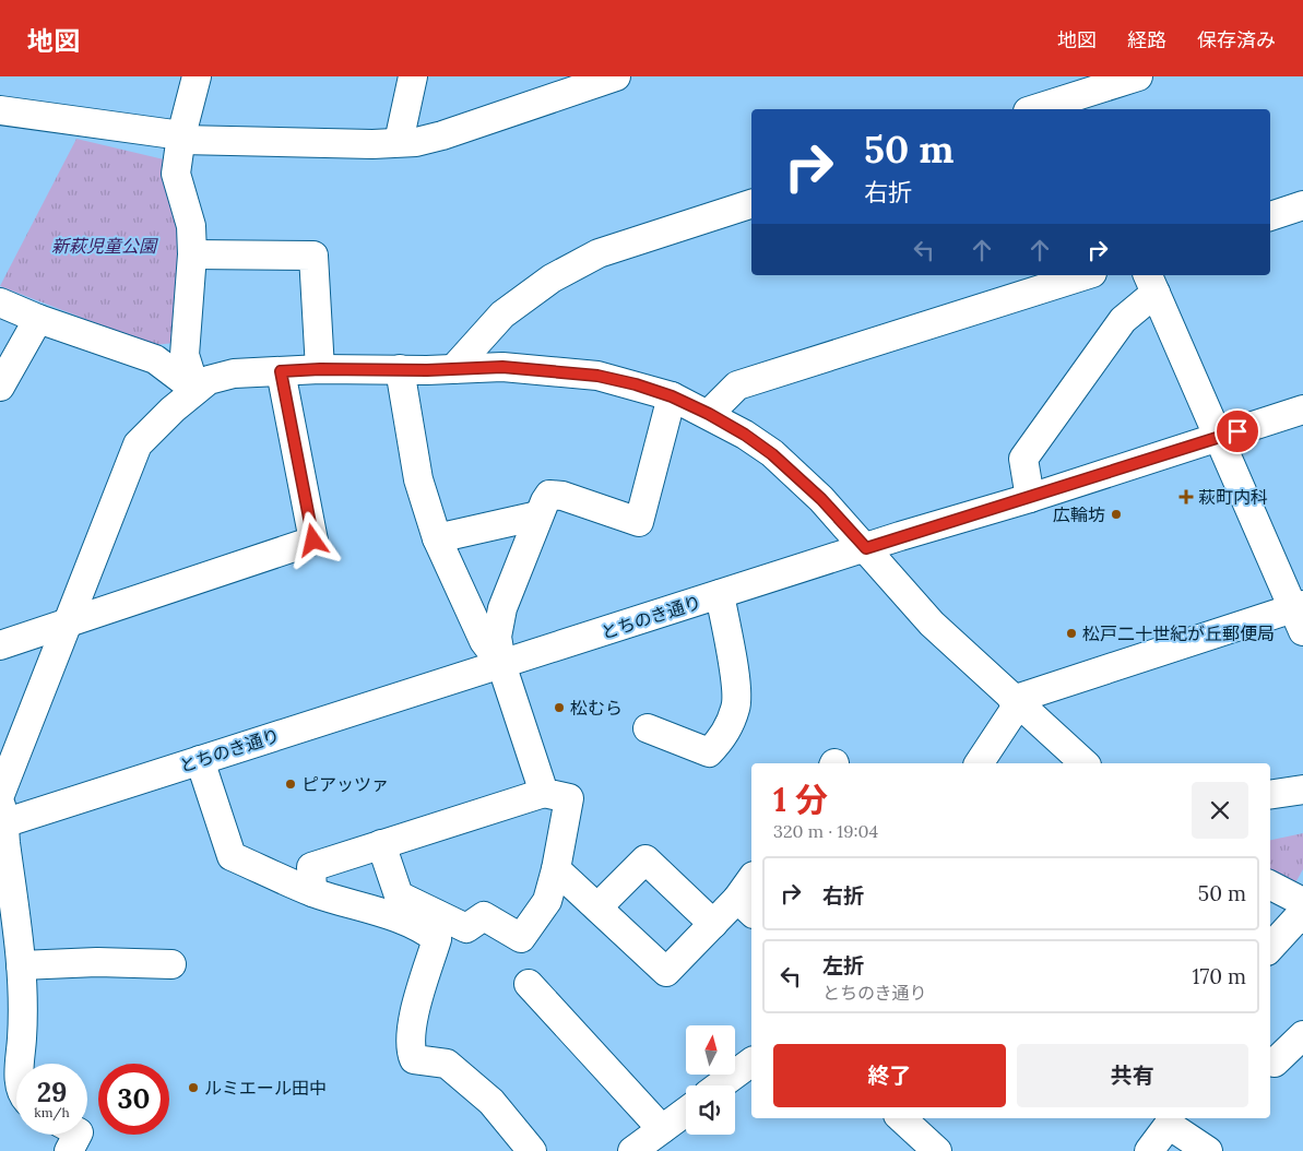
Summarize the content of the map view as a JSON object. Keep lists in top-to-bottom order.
{
  "streets": {
    "street": ["とちのき通り"]
  },
  "parks": ["新萩児童公園"],
  "places": {
    "health": ["萩町内科"],
    "other": [
      "広輪坊",
      "松戸二十世紀が丘郵便局",
      "松むら",
      "ピアッツァ",
      "ルミエール田中"
    ]
  },
  "north": "top",
  "page": {
    "header": "地図",
    "nav": ["地図", "経路", "保存済み"],
    "turn": ["50 m", "右折"],
    "heading": ["1 分", "320 m · 19:04"],
    "list": [
      {
        "name": "右折",
        "value": "50 m"
      },
      {
        "name": "左折",
        "note": "とちのき通り",
        "value": "170 m"
      }
    ],
    "buttons": ["終了", "共有"],
    "speed": "29 km/h",
    "limit": "30"
  }
}
